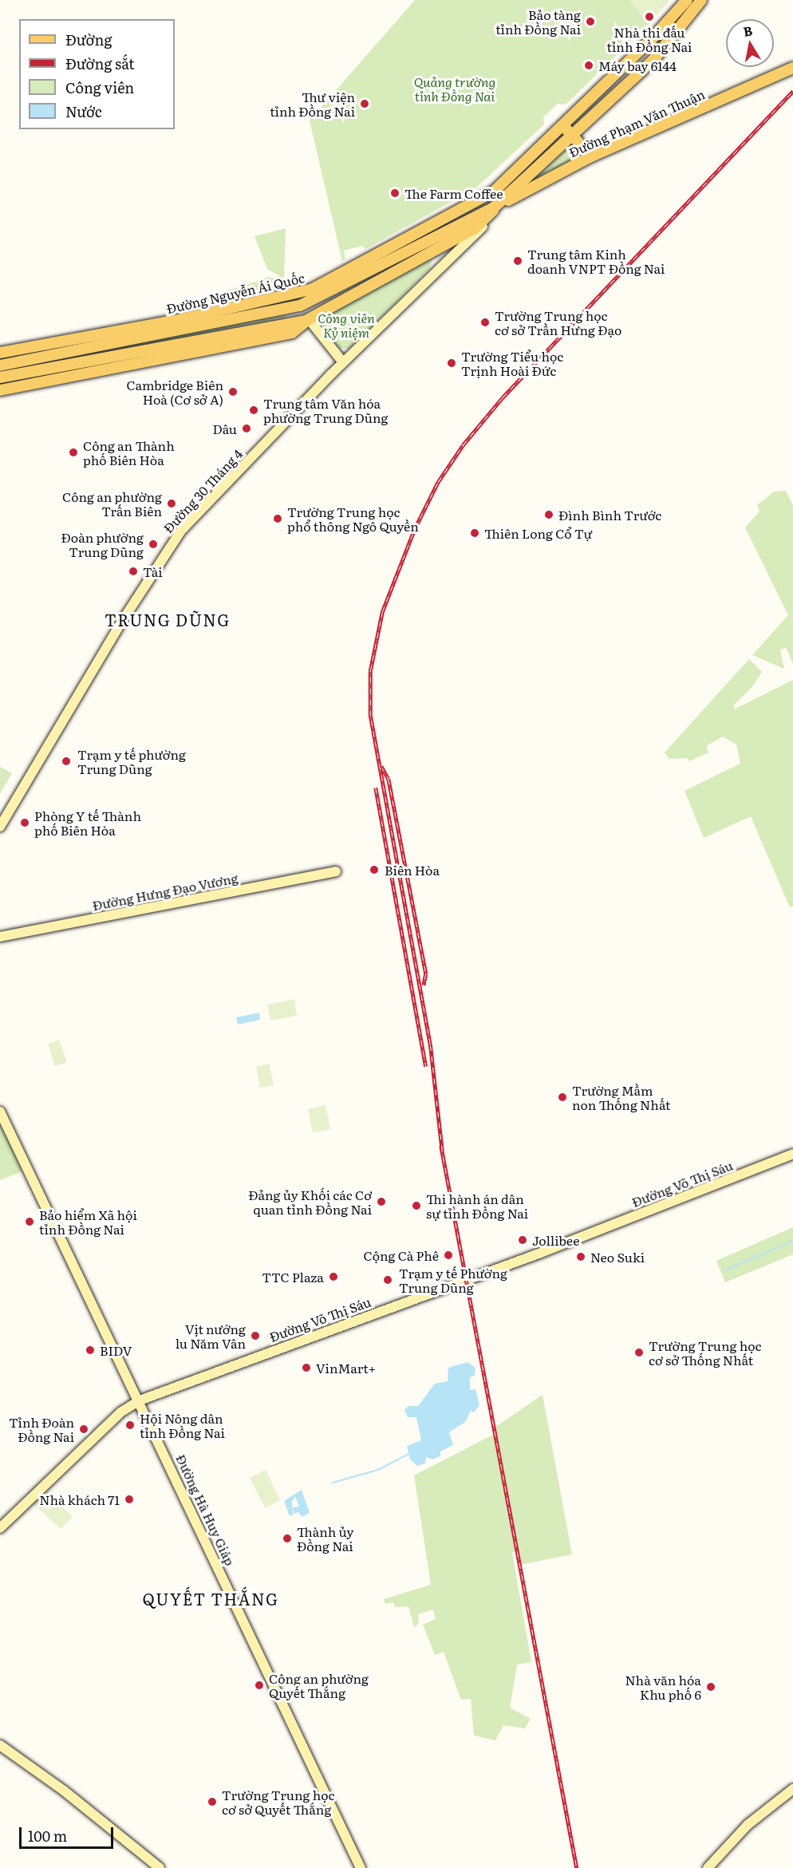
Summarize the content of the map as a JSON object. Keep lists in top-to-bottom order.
{
  "streets": {
    "main road": [
      "Đường Phạm Văn Thuận",
      "Đường Nguyễn Ái Quốc",
      "Đường 30 Tháng 4",
      "Đường Hưng Đạo Vương",
      "Đường Võ Thị Sáu",
      "Đường Hà Huy Giáp"
    ]
  },
  "crossings": [
    ["Đường Phạm Văn Thuận", "Đường Nguyễn Ái Quốc"],
    ["Đường Nguyễn Ái Quốc", "Đường 30 Tháng 4"],
    ["Đường Võ Thị Sáu", "Đường Hà Huy Giáp"]
  ],
  "districts": ["TRUNG DŨNG", "QUYẾT THẮNG"],
  "parks": ["Quảng trường tỉnh Đồng Nai", "Công viên Kỷ niệm"],
  "places": [
    "Nhà thi đấu tỉnh Đồng Nai",
    "Bảo tàng tỉnh Đồng Nai",
    "Máy bay 6144",
    "Thư viện tỉnh Đồng Nai",
    "The Farm Coffee",
    "Trung tâm Kinh doanh VNPT Đồng Nai",
    "Trường Trung học cơ sở Trần Hưng Đạo",
    "Trường Tiểu học Trịnh Hoài Đức",
    "Cambridge Biên Hoà (Cơ sở A)",
    "Trung tâm Văn hóa phường Trung Dũng",
    "Dâu",
    "Công an Thành phố Biên Hòa",
    "Công an phường Trấn Biên",
    "Đình Bình Trước",
    "Trường Trung học phổ thông Ngô Quyền",
    "Thiên Long Cổ Tự",
    "Đoàn phường Trung Dũng",
    "Tài",
    "Trạm y tế phường Trung Dũng",
    "Phòng Y tế Thành phố Biên Hòa",
    "Biên Hòa",
    "Trường Mầm non Thống Nhất",
    "Đảng ủy Khối các Cơ quan tỉnh Đồng Nai",
    "Thi hành án dân sự tỉnh Đồng Nai",
    "Bảo hiểm Xã hội tỉnh Đồng Nai",
    "Jollibee",
    "Cộng Cà Phê",
    "Neo Suki",
    "TTC Plaza",
    "Trạm y tế Phường Trung Dũng",
    "Vịt nướng lu Năm Vân",
    "BIDV",
    "Trường Trung học cơ sở Thống Nhất",
    "VinMart+",
    "Hội Nông dân tỉnh Đồng Nai",
    "Tỉnh Đoàn Đồng Nai",
    "Nhà khách 71",
    "Thành ủy Đồng Nai",
    "Công an phường Quyết Thắng",
    "Nhà văn hóa Khu phố 6",
    "Trường Trung học cơ sở Quyết Thắng"
  ],
  "legend": [
    "Đường",
    "Đường sắt",
    "Công viên",
    "Nước"
  ],
  "scale_bar": "100 m",
  "north": "top"
}
